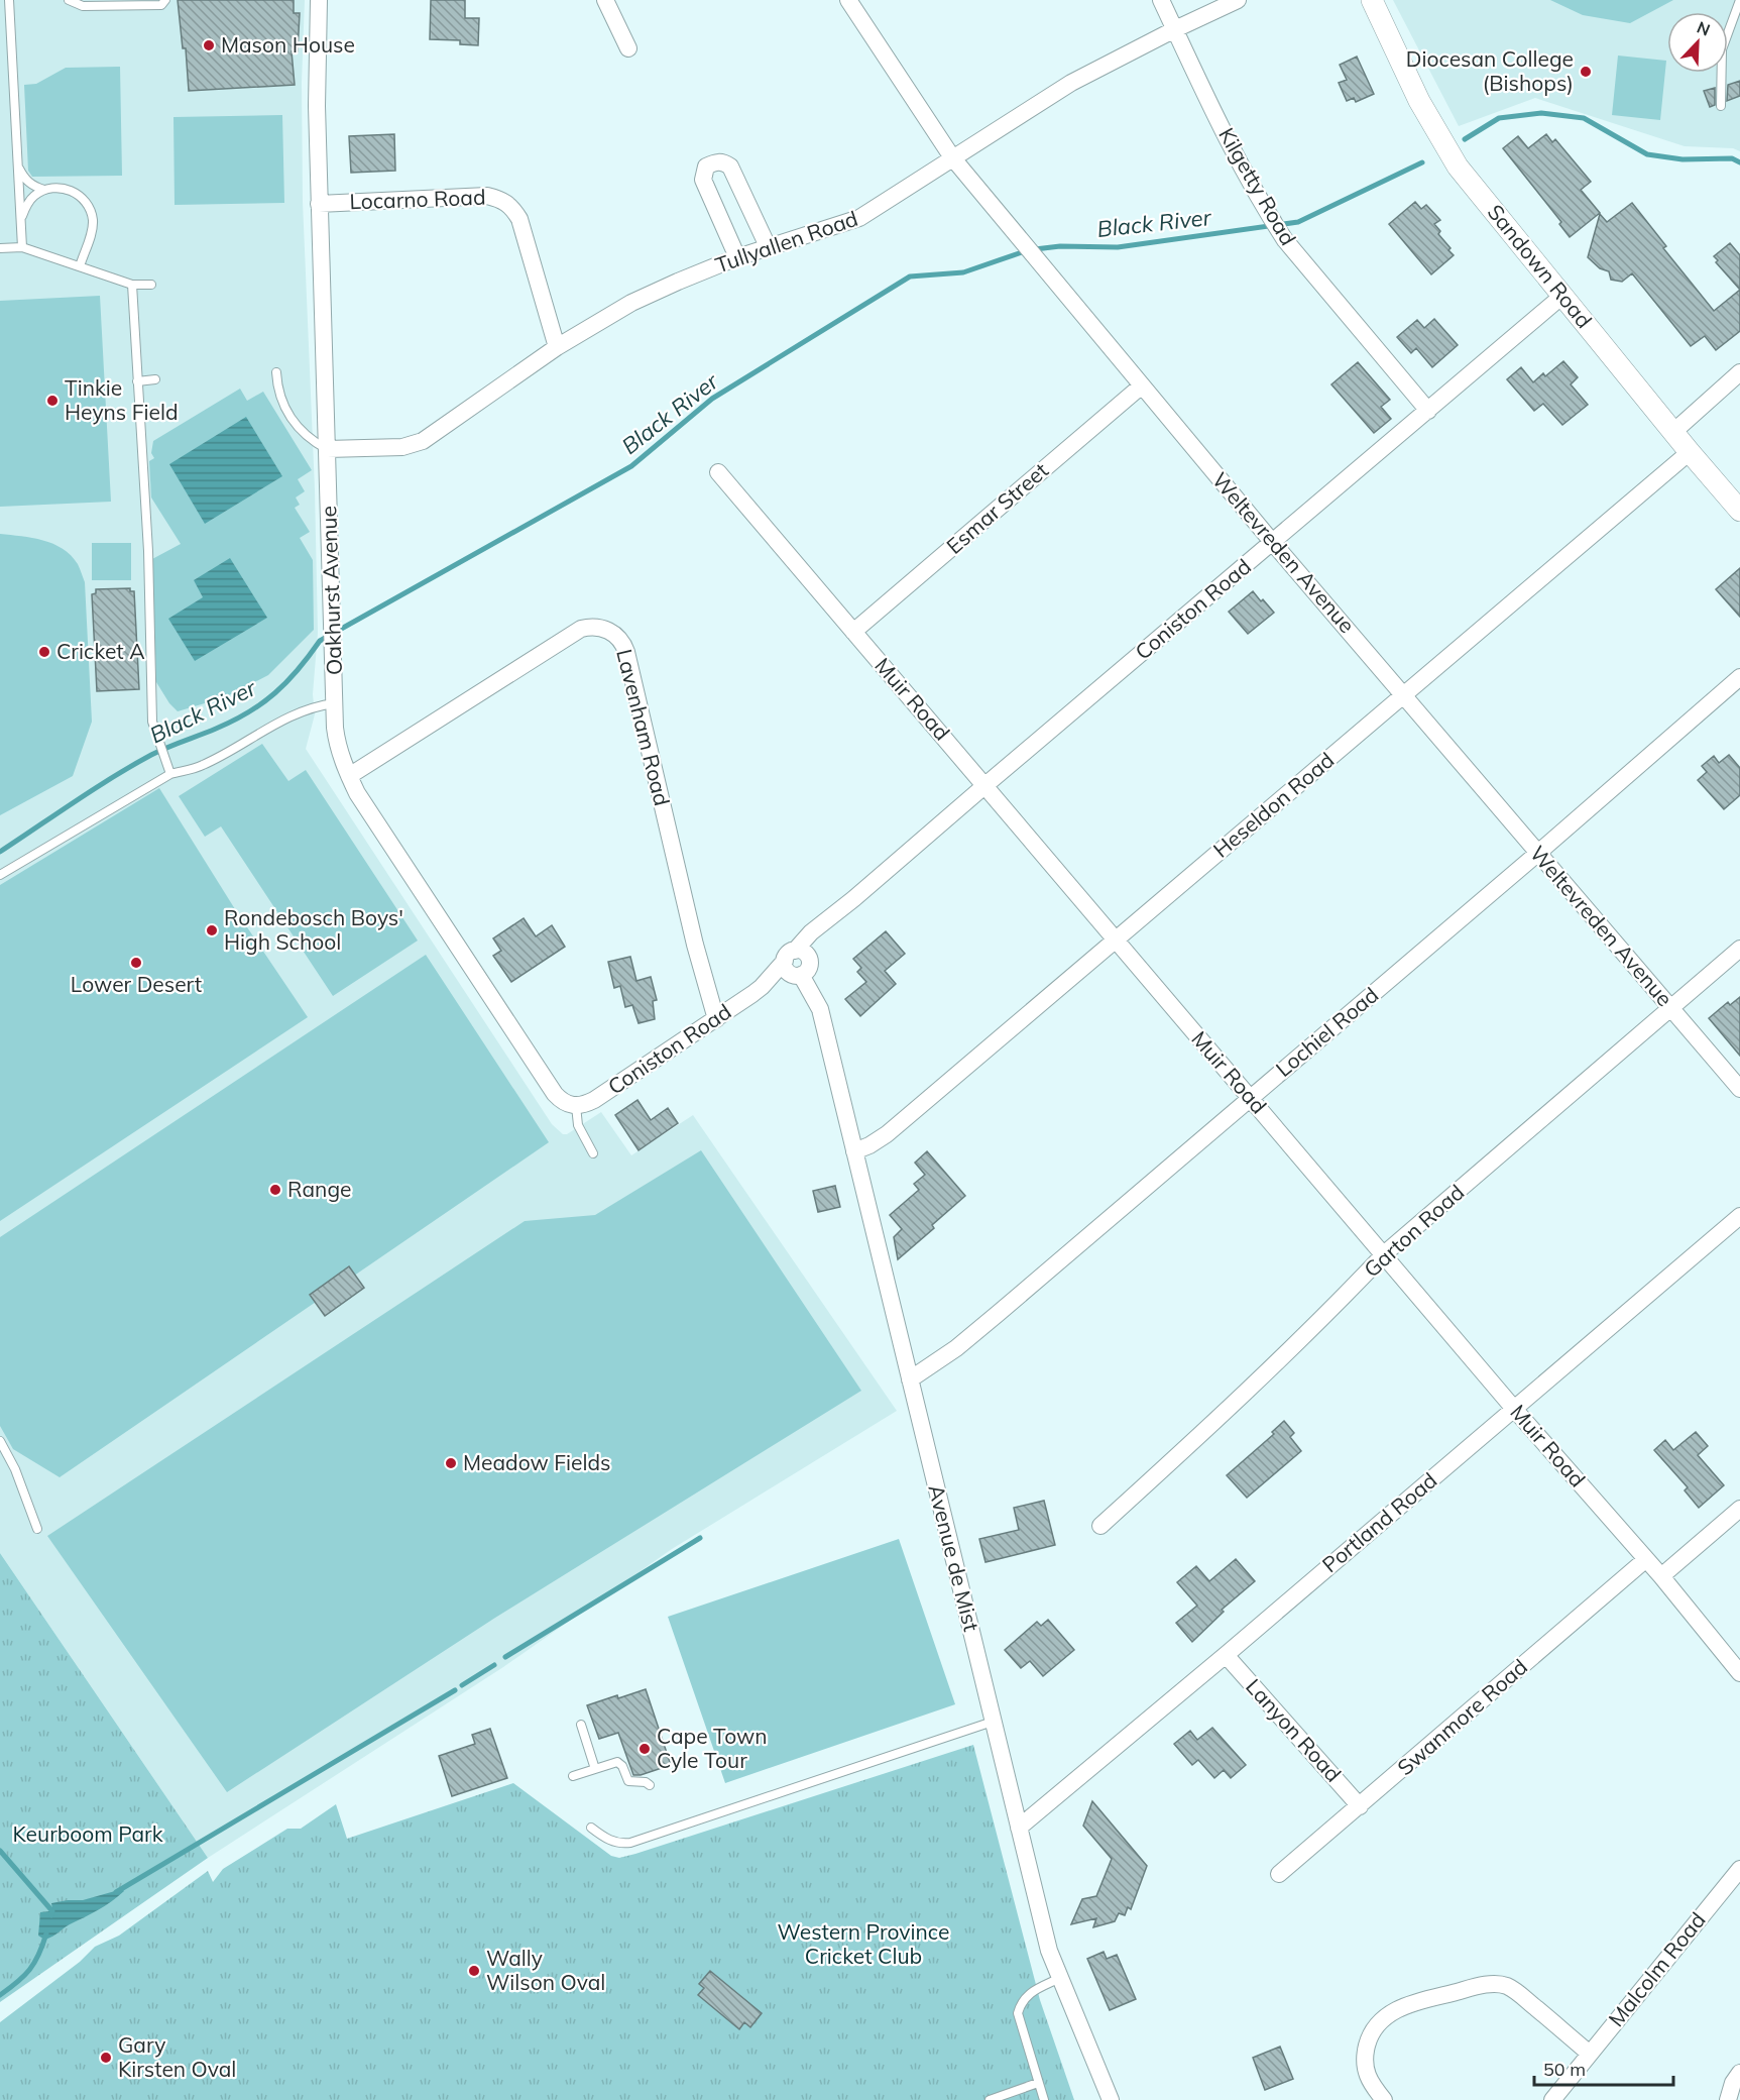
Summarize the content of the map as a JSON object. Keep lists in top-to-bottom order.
{
  "streets": {
    "street": [
      "Kilgetty Road",
      "Locarno Road",
      "Tullyallen Road",
      "Sandown Road",
      "Esmar Street",
      "Weltevreden Avenue",
      "Oakhurst Avenue",
      "Coniston Road",
      "Muir Road",
      "Lavenham Road",
      "Heseldon Road",
      "Lochiel Road",
      "Garton Road",
      "Portland Road",
      "Avenue de Mist",
      "Swanmore Road",
      "Lanyon Road",
      "Malcolm Road"
    ]
  },
  "crossings": [
    ["Kilgetty Road", "Tullyallen Road"],
    ["Kilgetty Road", "Coniston Road"],
    ["Locarno Road", "Tullyallen Road"],
    ["Locarno Road", "Oakhurst Avenue"],
    ["Tullyallen Road", "Weltevreden Avenue"],
    ["Tullyallen Road", "Oakhurst Avenue"],
    ["Sandown Road", "Coniston Road"],
    ["Sandown Road", "Heseldon Road"],
    ["Esmar Street", "Weltevreden Avenue"],
    ["Esmar Street", "Muir Road"],
    ["Weltevreden Avenue", "Coniston Road"],
    ["Weltevreden Avenue", "Heseldon Road"],
    ["Weltevreden Avenue", "Lochiel Road"],
    ["Weltevreden Avenue", "Garton Road"],
    ["Oakhurst Avenue", "Coniston Road"],
    ["Oakhurst Avenue", "Lavenham Road"],
    ["Coniston Road", "Muir Road"],
    ["Coniston Road", "Lavenham Road"],
    ["Coniston Road", "Avenue de Mist"],
    ["Muir Road", "Heseldon Road"],
    ["Muir Road", "Lochiel Road"],
    ["Muir Road", "Garton Road"],
    ["Muir Road", "Portland Road"],
    ["Muir Road", "Swanmore Road"],
    ["Heseldon Road", "Avenue de Mist"],
    ["Lochiel Road", "Avenue de Mist"],
    ["Portland Road", "Avenue de Mist"],
    ["Portland Road", "Lanyon Road"],
    ["Swanmore Road", "Lanyon Road"]
  ],
  "water": ["Black River"],
  "parks": ["Keurboom Park", "Western Province Cricket Club"],
  "places": [
    "Mason House",
    "Diocesan College (Bishops)",
    "Tinkie Heyns Field",
    "Cricket A",
    "Rondebosch Boys' High School",
    "Lower Desert",
    "Range",
    "Meadow Fields",
    "Cape Town Cyle Tour",
    "Wally Wilson Oval",
    "Gary Kirsten Oval"
  ],
  "scale_bar": "50 m",
  "north": "top right"
}
